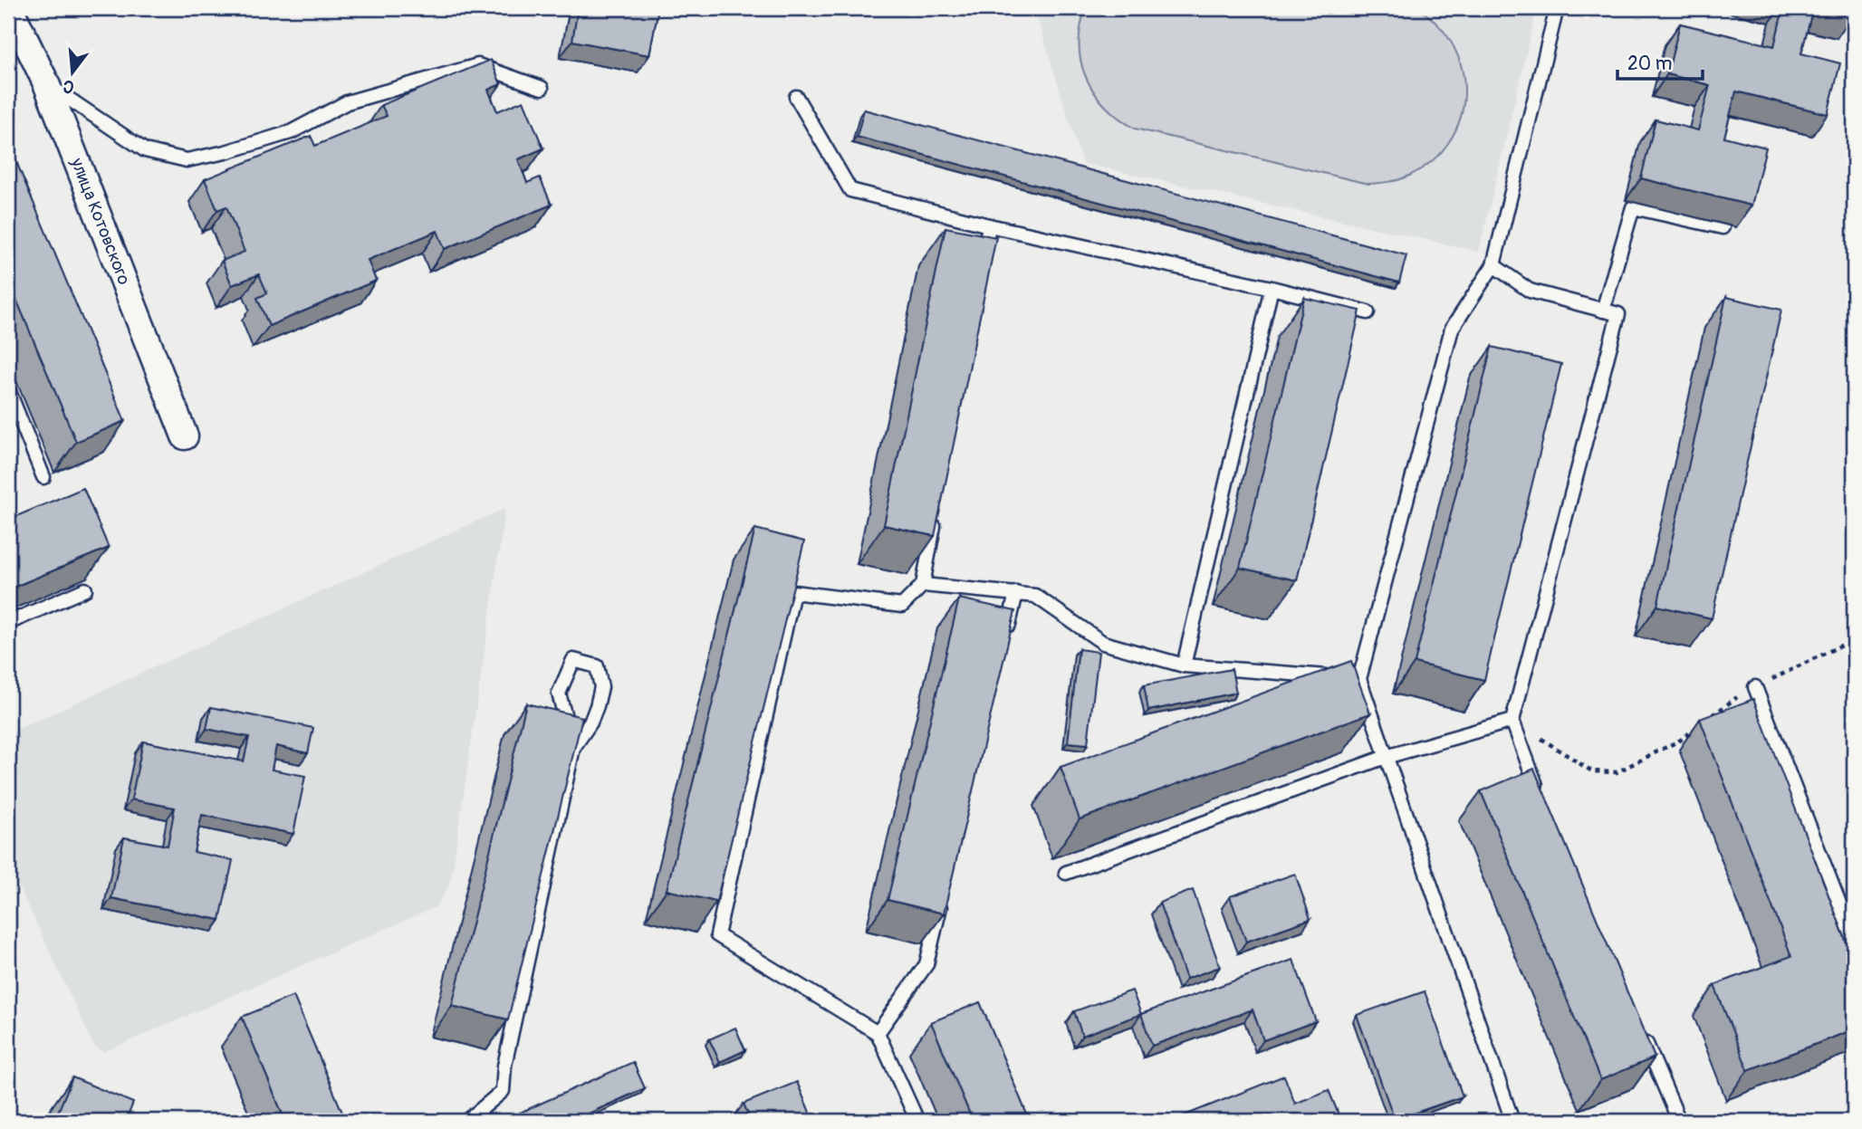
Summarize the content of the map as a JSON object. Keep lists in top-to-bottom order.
{
  "streets": {
    "street": ["улица Котовского"]
  },
  "scale_bar": "20 m",
  "north": "bottom"
}
